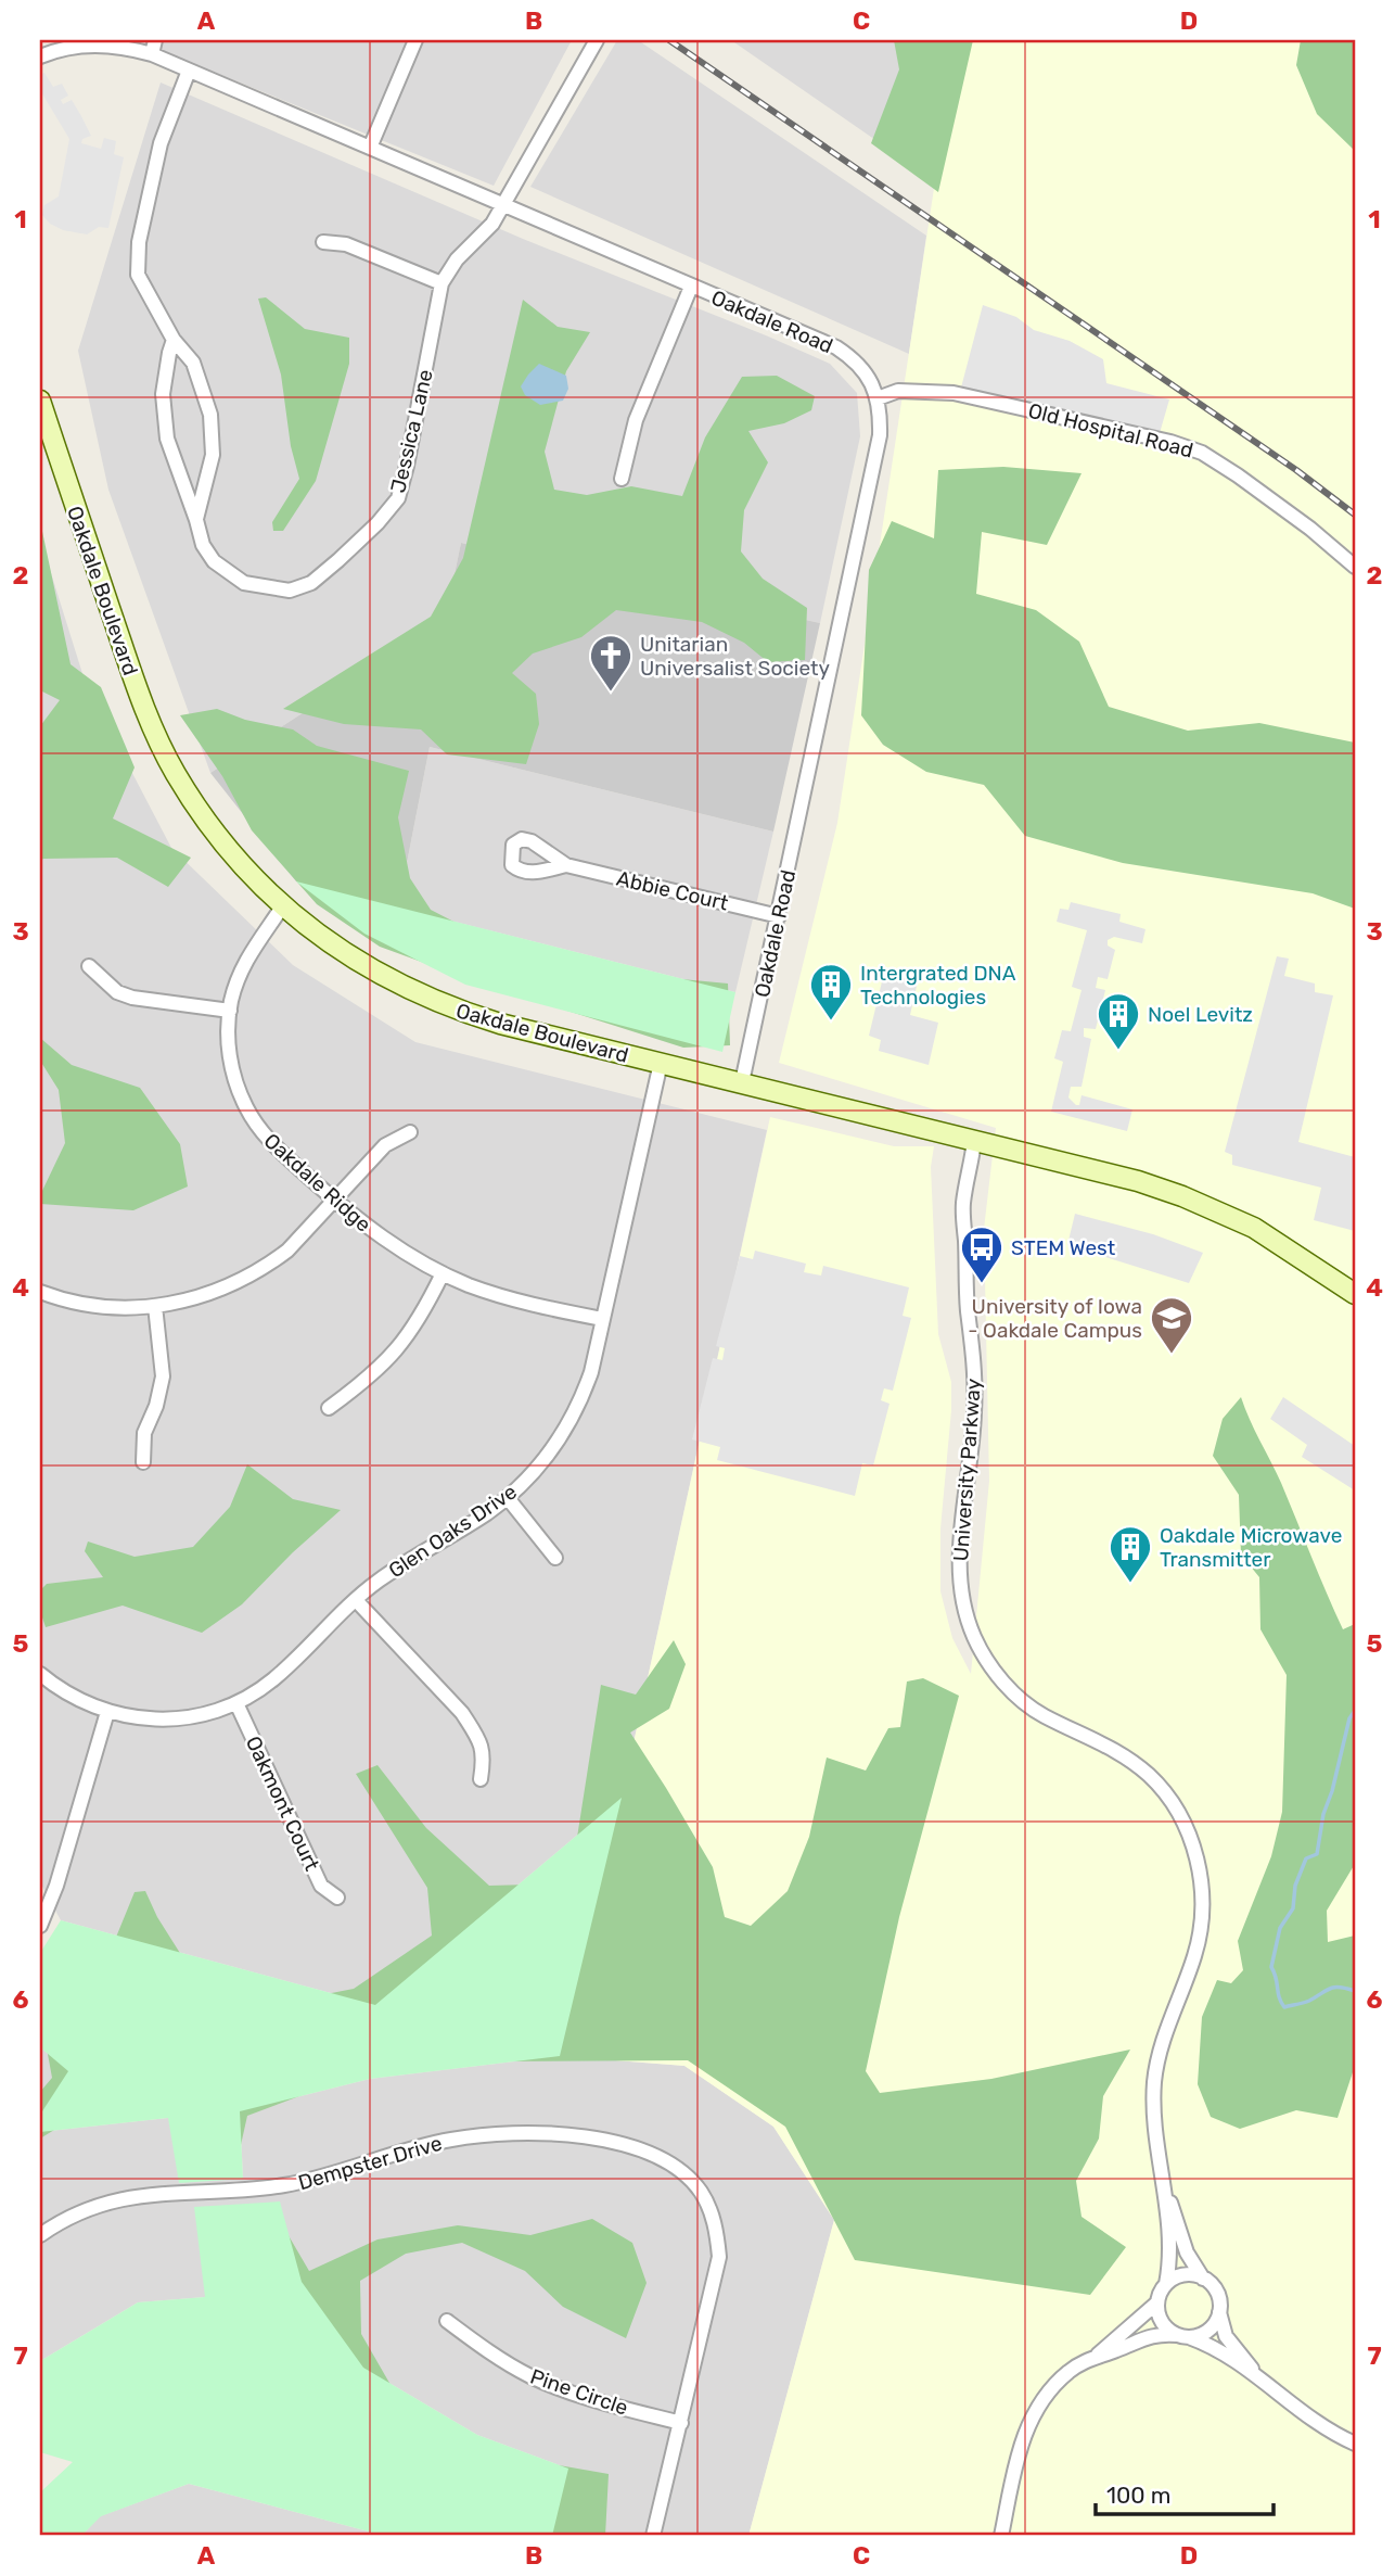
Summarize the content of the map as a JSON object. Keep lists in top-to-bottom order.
{
  "streets": {
    "main road": ["Oakdale Boulevard"],
    "street": [
      "Oakdale Road",
      "Old Hospital Road",
      "Jessica Lane",
      "Abbie Court",
      "Oakdale Ridge",
      "University Parkway",
      "Glen Oaks Drive",
      "Oakmont Court",
      "Dempster Drive",
      "Pine Circle"
    ]
  },
  "crossings": [
    ["Oakdale Road", "Old Hospital Road"],
    ["Oakdale Road", "Jessica Lane"],
    ["Oakdale Road", "Oakdale Boulevard"],
    ["Oakdale Road", "Abbie Court"],
    ["Oakdale Boulevard", "Oakdale Ridge"],
    ["Oakdale Boulevard", "University Parkway"],
    ["Oakdale Boulevard", "Glen Oaks Drive"],
    ["Oakdale Ridge", "Glen Oaks Drive"],
    ["Glen Oaks Drive", "Oakmont Court"],
    ["Dempster Drive", "Pine Circle"]
  ],
  "places": {
    "church": ["Unitarian Universalist Society"],
    "building": ["Intergrated DNA Technologies", "Noel Levitz", "Oakdale Microwave Transmitter"],
    "bus stop": ["STEM West"],
    "school or university": ["University of Iowa - Oakdale Campus"]
  },
  "scale_bar": "100 m",
  "grid": {
    "columns": [
      "A",
      "B",
      "C",
      "D"
    ],
    "rows": [
      "1",
      "2",
      "3",
      "4",
      "5",
      "6",
      "7"
    ]
  }
}
